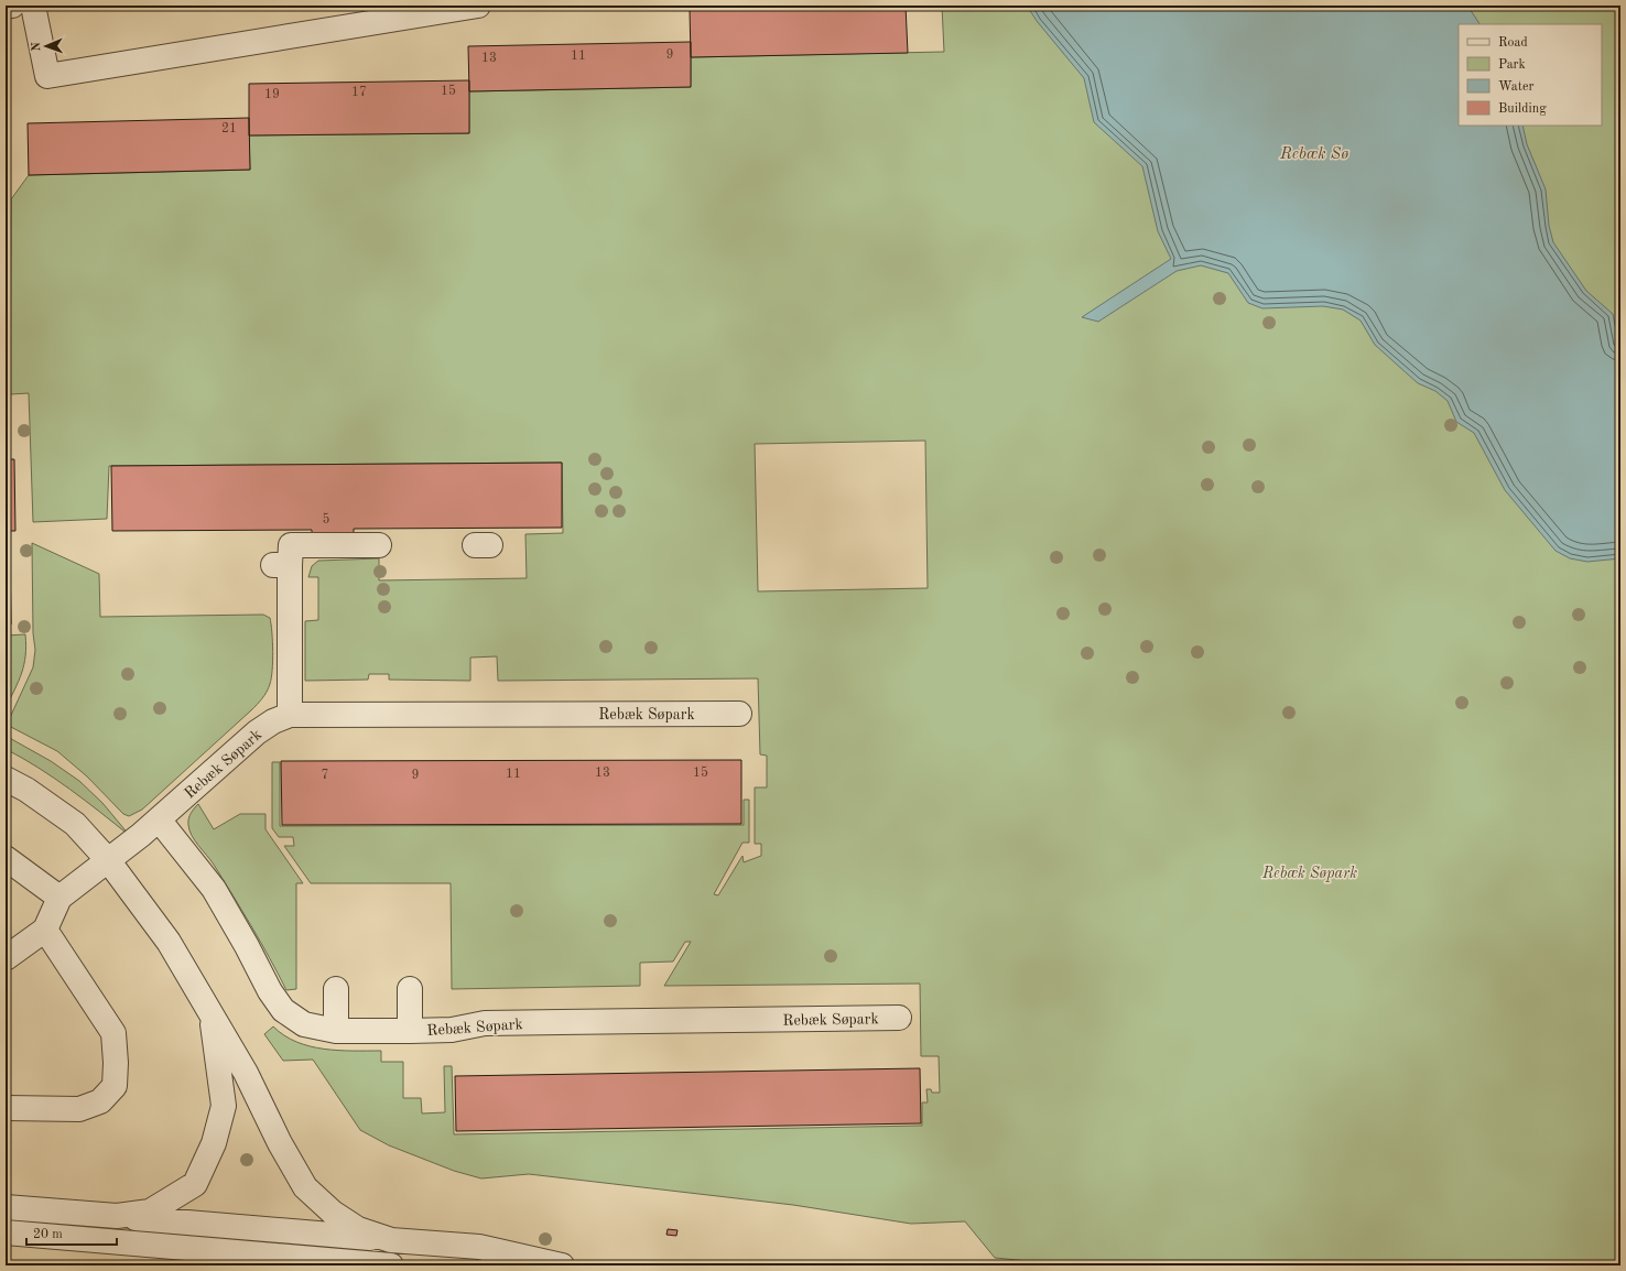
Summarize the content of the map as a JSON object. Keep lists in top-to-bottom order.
{
  "streets": {
    "street": ["Rebæk Søpark"]
  },
  "water": ["Rebæk Sø"],
  "parks": ["Rebæk Søpark"],
  "house_numbers": [
    "9",
    "11",
    "13",
    "15",
    "17",
    "19",
    "21",
    "5",
    "13",
    "15",
    "11",
    "7",
    "9"
  ],
  "legend": [
    "Road",
    "Park",
    "Water",
    "Building"
  ],
  "scale_bar": "20 m",
  "north": "left"
}
